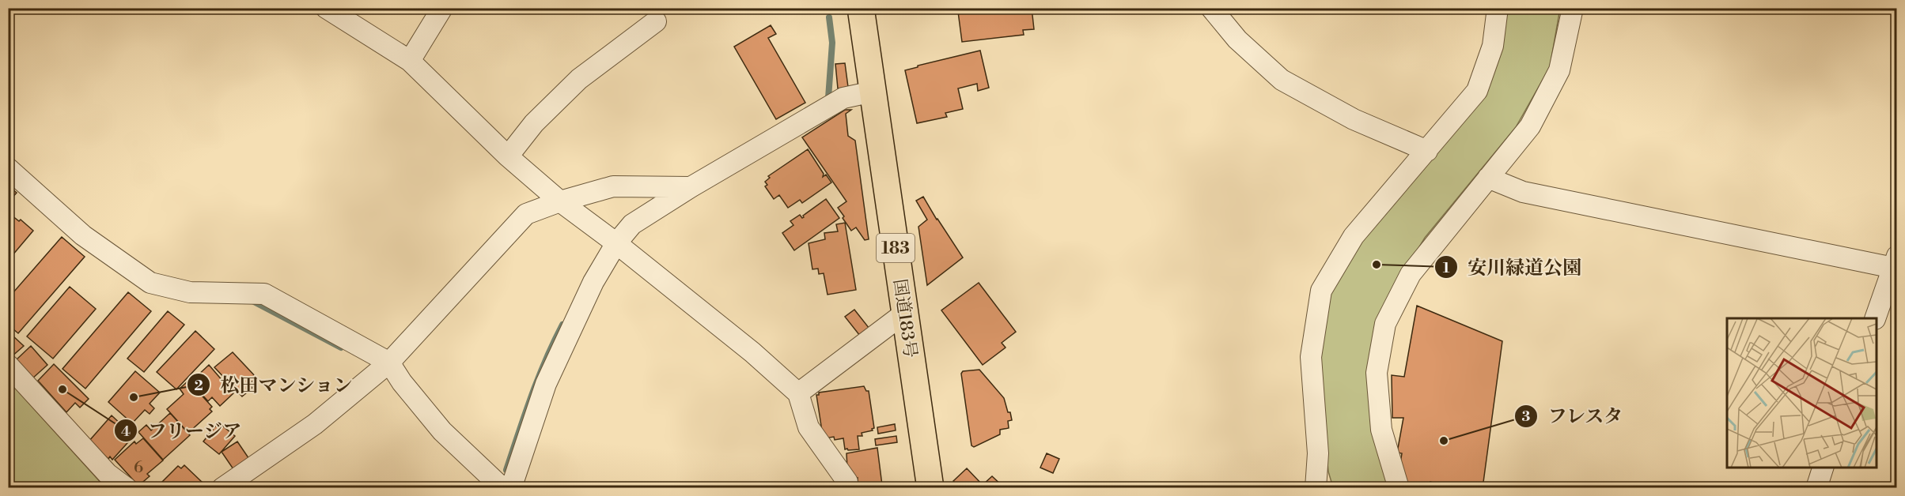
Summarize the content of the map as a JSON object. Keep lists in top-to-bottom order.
{
  "streets": {
    "highway": ["183", "国道183号"]
  },
  "places": [
    "安川緑道公園",
    "フリージア",
    "松田マンション",
    "フレスタ"
  ],
  "house_numbers": ["6"]
}
